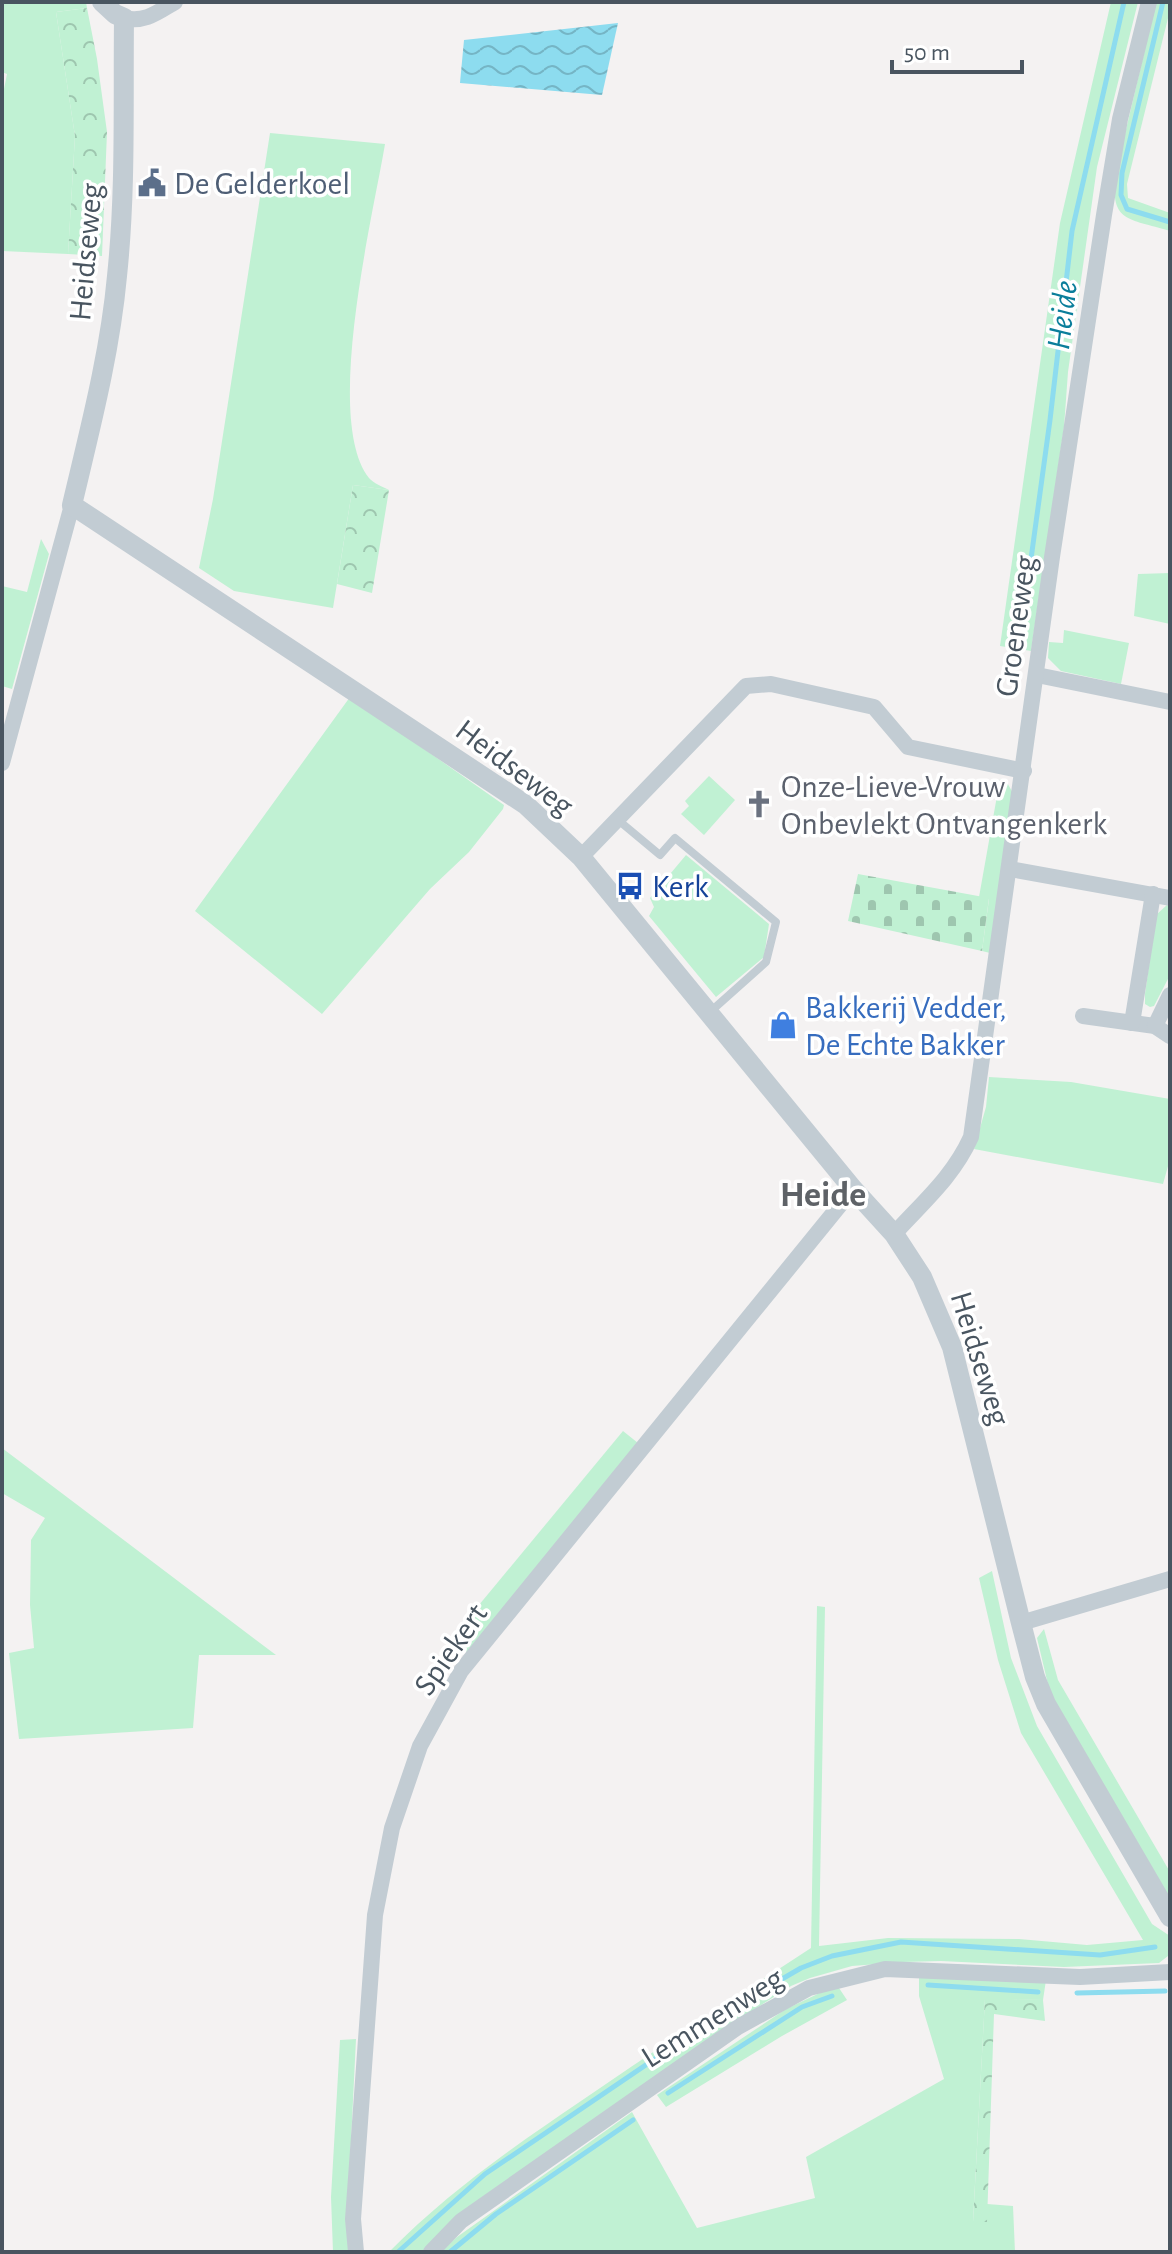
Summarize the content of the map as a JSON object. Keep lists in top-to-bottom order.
{
  "streets": {
    "street": [
      "Heidseweg",
      "Groeneweg",
      "Spiekert",
      "Lemmenweg"
    ]
  },
  "crossings": [
    ["Heidseweg", "Groeneweg"],
    ["Heidseweg", "Spiekert"]
  ],
  "districts": ["Heide"],
  "water": ["Heide"],
  "places": {
    "public building": ["De Gelderkoel"],
    "church": ["Onze-Lieve-Vrouw Onbevlekt Ontvangenkerk"],
    "bus stop": ["Kerk"],
    "shop": ["Bakkerij Vedder, De Echte Bakker"]
  },
  "scale_bar": "50 m"
}
